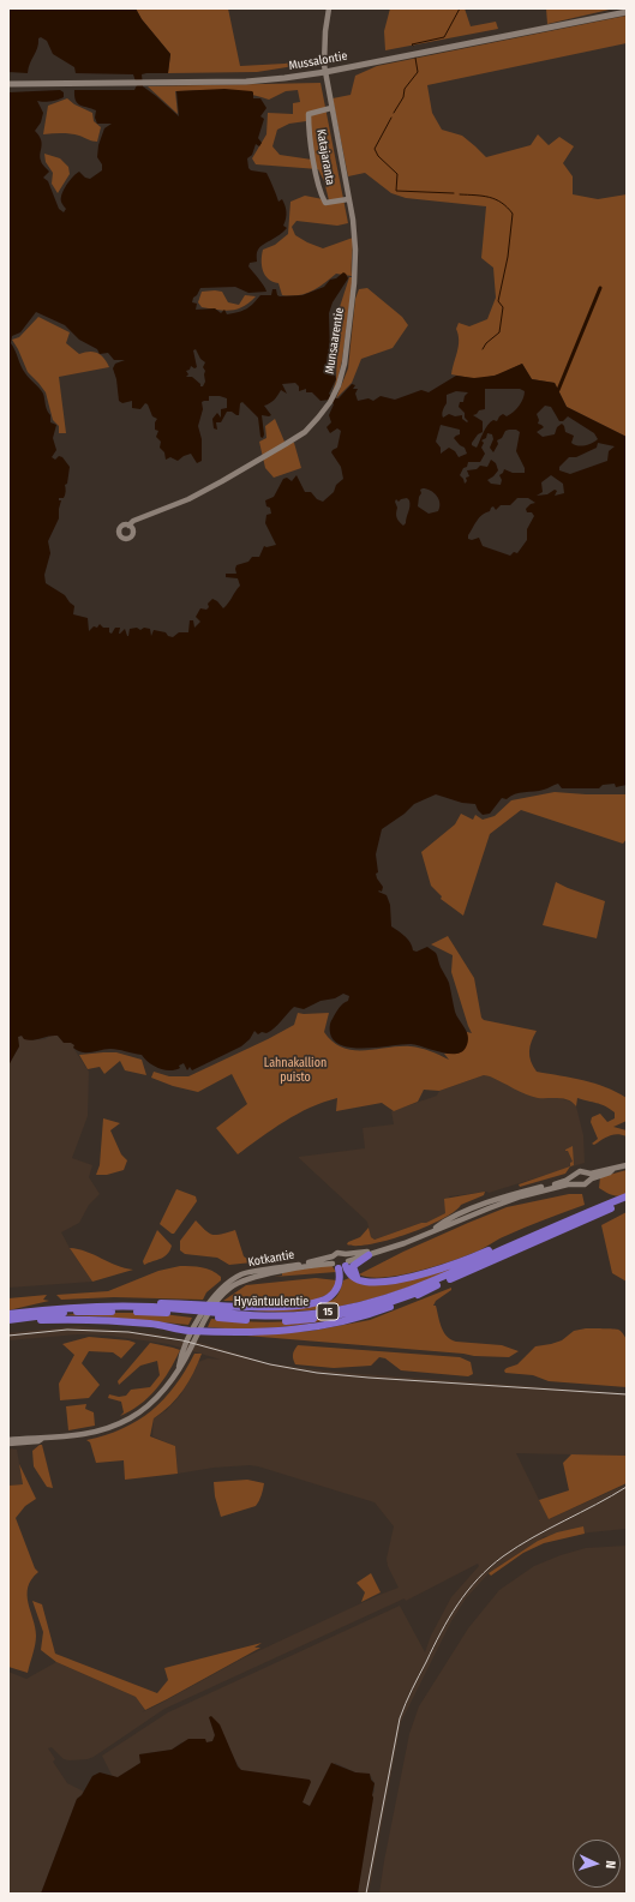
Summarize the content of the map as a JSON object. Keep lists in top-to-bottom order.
{
  "streets": {
    "highway": ["Hyväntuulentie", "15"],
    "main road": ["Mussalontie"],
    "street": ["Katajaranta", "Munsaarentie", "Kotkantie"]
  },
  "crossings": [
    ["Mussalontie", "Munsaarentie"],
    ["Katajaranta", "Munsaarentie"]
  ],
  "parks": ["Lahnakallion puisto"],
  "north": "right"
}
